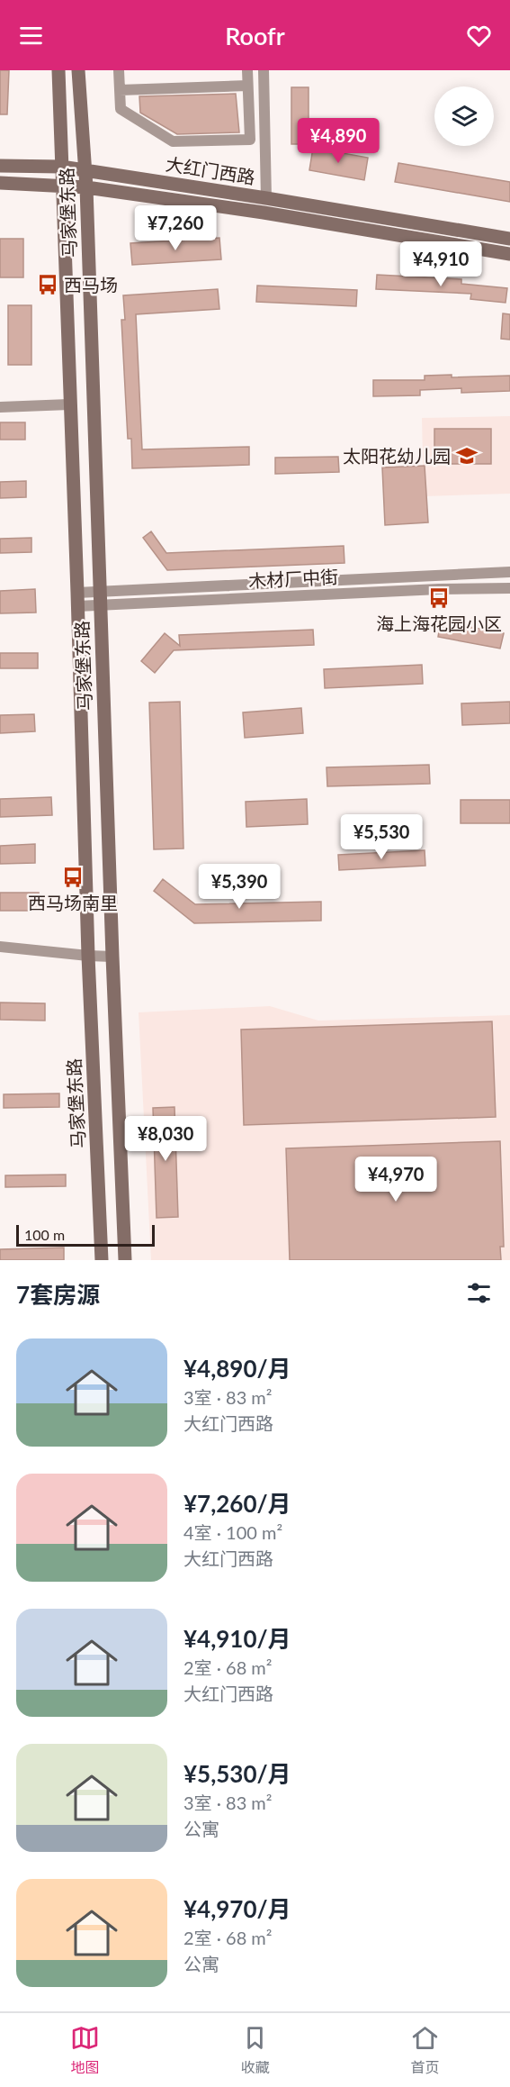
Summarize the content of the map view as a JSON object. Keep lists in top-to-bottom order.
{
  "streets": {
    "main road": ["大红门西路", "马家堡东路"],
    "street": ["木材厂中街"]
  },
  "crossings": [
    ["大红门西路", "马家堡东路"],
    ["马家堡东路", "木材厂中街"]
  ],
  "places": {
    "bus stop": ["西马场", "海上海花园小区", "西马场南里"],
    "school or university": ["太阳花幼儿园"]
  },
  "scale_bar": "100 m",
  "page": {
    "header": "Roofr",
    "price": [
      "¥4,890",
      "¥7,260",
      "¥4,910",
      "¥5,530",
      "¥5,390",
      "¥8,030",
      "¥4,970"
    ],
    "scale": "100 m",
    "heading": "7套房源",
    "list": [
      {
        "name": "¥4,890/月",
        "note": "3室 · 83 m² · 大红门西路"
      },
      {
        "name": "¥7,260/月",
        "note": "4室 · 100 m² · 大红门西路"
      },
      {
        "name": "¥4,910/月",
        "note": "2室 · 68 m² · 大红门西路"
      },
      {
        "name": "¥5,530/月",
        "note": "3室 · 83 m² · 公寓"
      },
      {
        "name": "¥4,970/月",
        "note": "2室 · 68 m² · 公寓"
      }
    ],
    "tabs": ["地图", "收藏", "首页"]
  }
}
